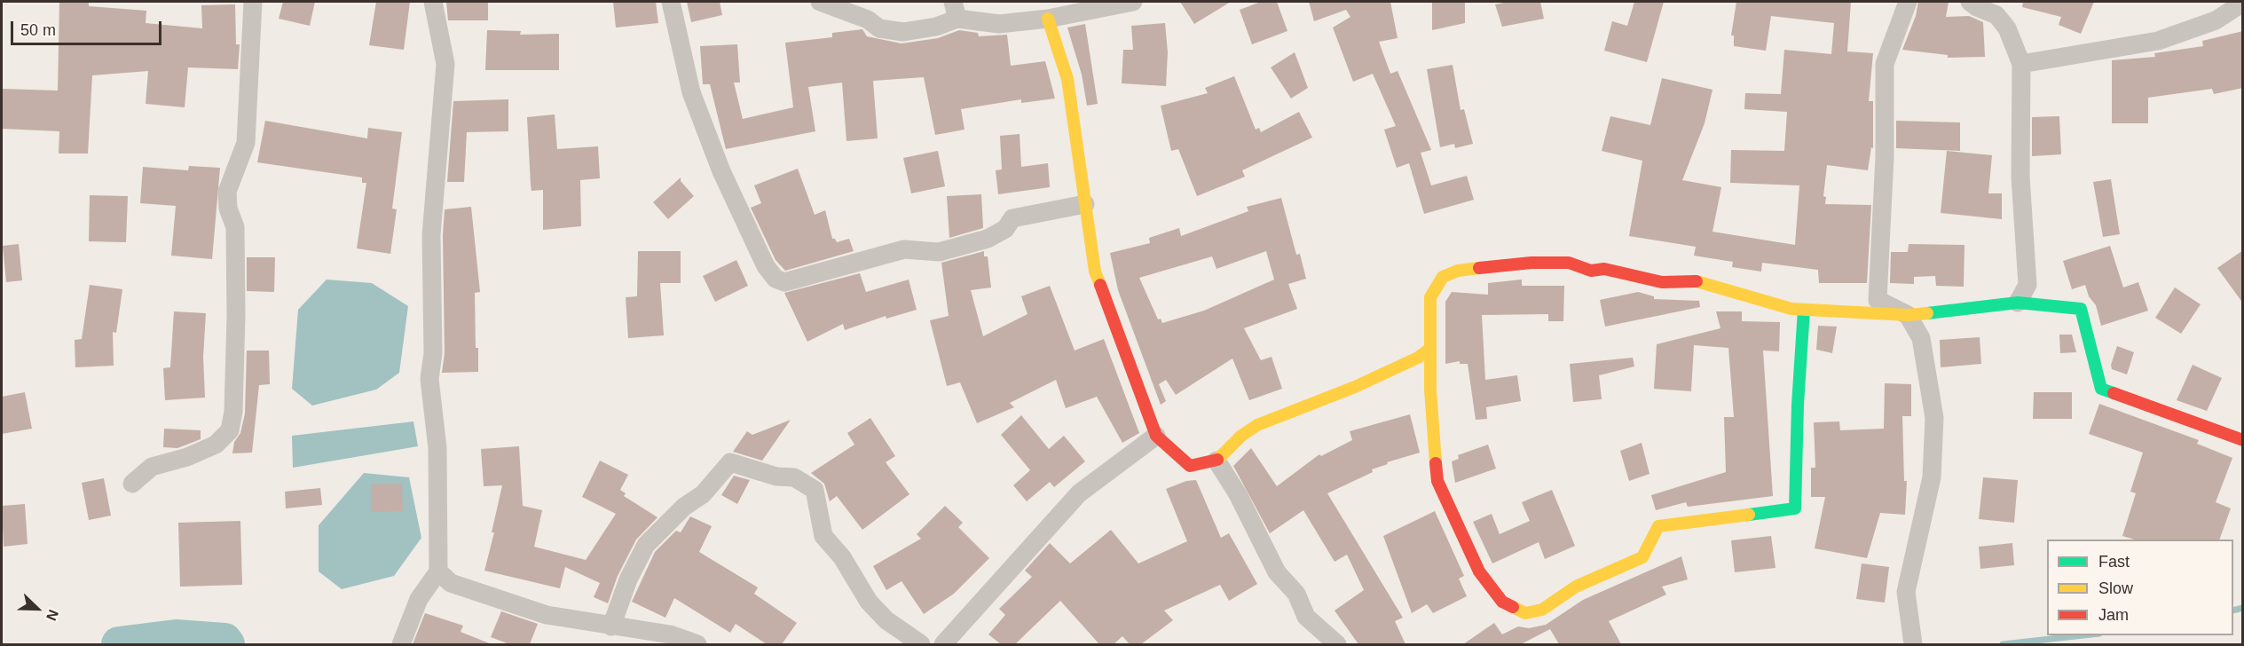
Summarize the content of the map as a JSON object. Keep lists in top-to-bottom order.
{
  "legend": ["Fast", "Slow", "Jam"],
  "scale_bar": "50 m",
  "north": "bottom right"
}
